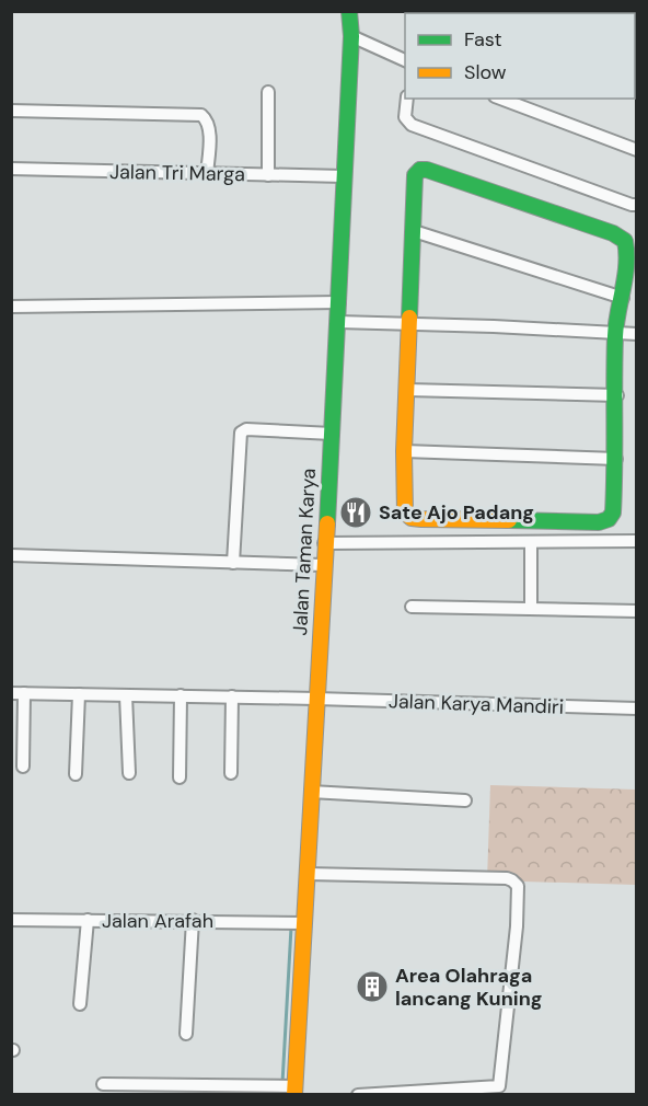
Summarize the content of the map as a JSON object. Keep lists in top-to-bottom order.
{
  "streets": {
    "street": [
      "Jalan Tri Marga",
      "Jalan Taman Karya",
      "Jalan Karya Mandiri",
      "Jalan Arafah"
    ]
  },
  "crossings": [
    ["Jalan Tri Marga", "Jalan Taman Karya"],
    ["Jalan Taman Karya", "Jalan Karya Mandiri"],
    ["Jalan Taman Karya", "Jalan Arafah"]
  ],
  "places": {
    "restaurant": ["Sate Ajo Padang"],
    "building": ["Area Olahraga lancang Kuning"]
  },
  "legend": ["Fast", "Slow"]
}
